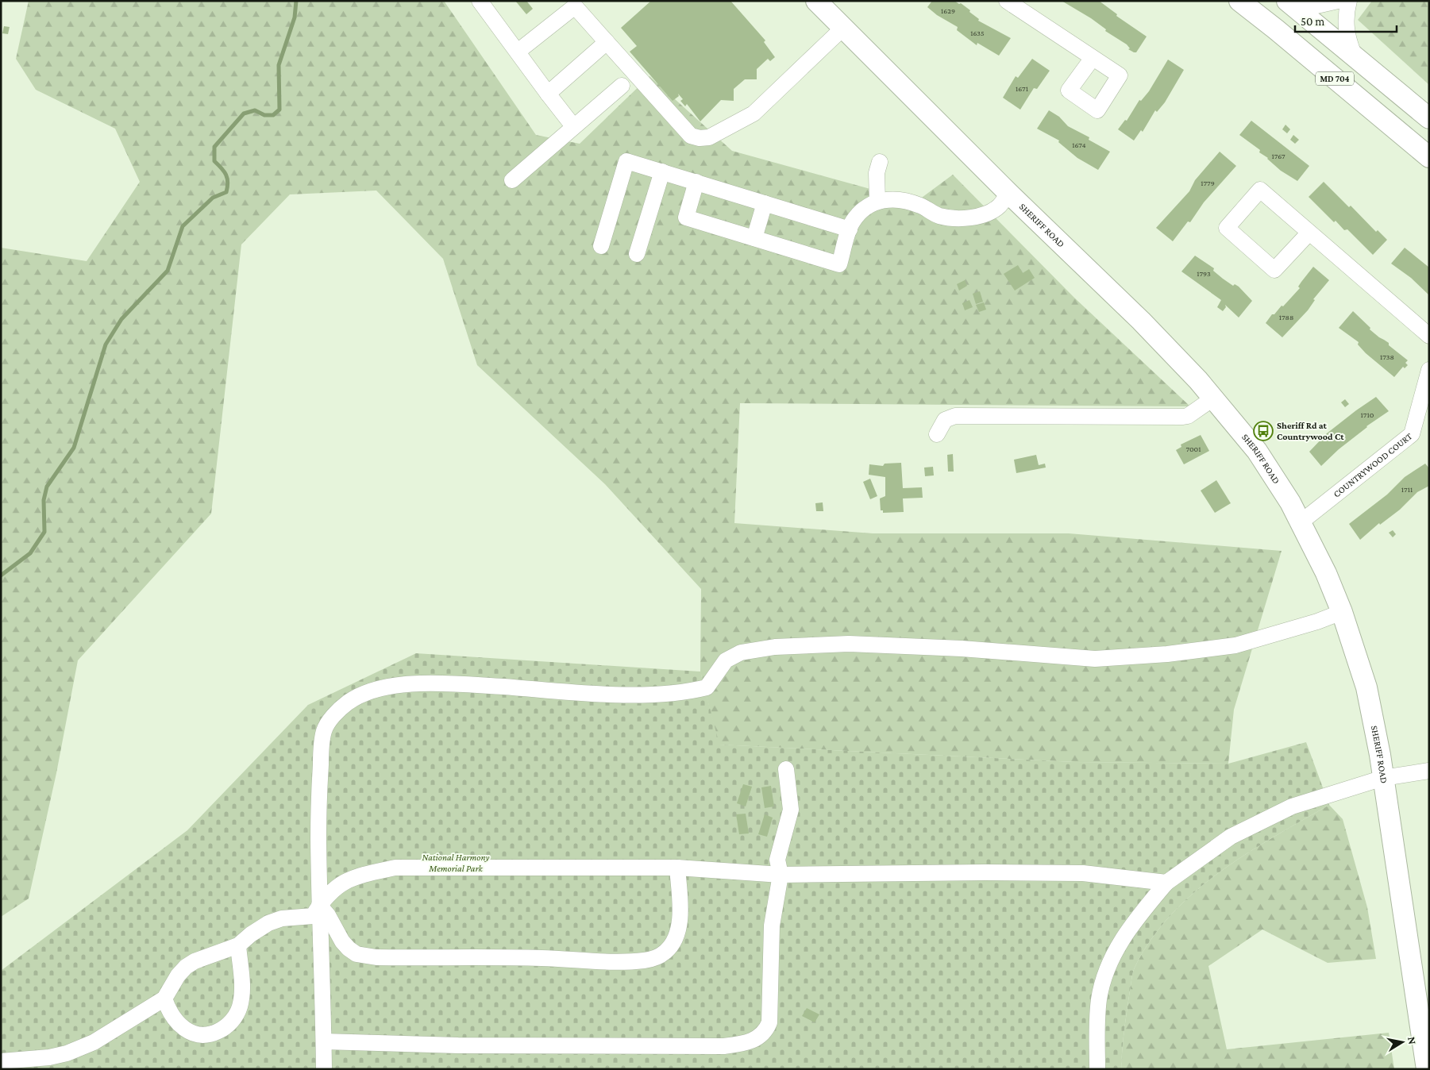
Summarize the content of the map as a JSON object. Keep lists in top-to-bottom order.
{
  "streets": {
    "main road": ["MD 704", "SHERIFF ROAD"],
    "street": ["COUNTRYWOOD COURT"]
  },
  "crossings": [
    ["SHERIFF ROAD", "COUNTRYWOOD COURT"]
  ],
  "parks": ["National Harmony Memorial Park"],
  "places": {
    "bus stop": ["Sheriff Rd at Countrywood Ct"]
  },
  "house_numbers": [
    "1629",
    "1635",
    "1671",
    "1674",
    "1767",
    "1779",
    "1793",
    "1788",
    "1738",
    "1710",
    "7001",
    "1711"
  ],
  "scale_bar": "50 m",
  "north": "right"
}
